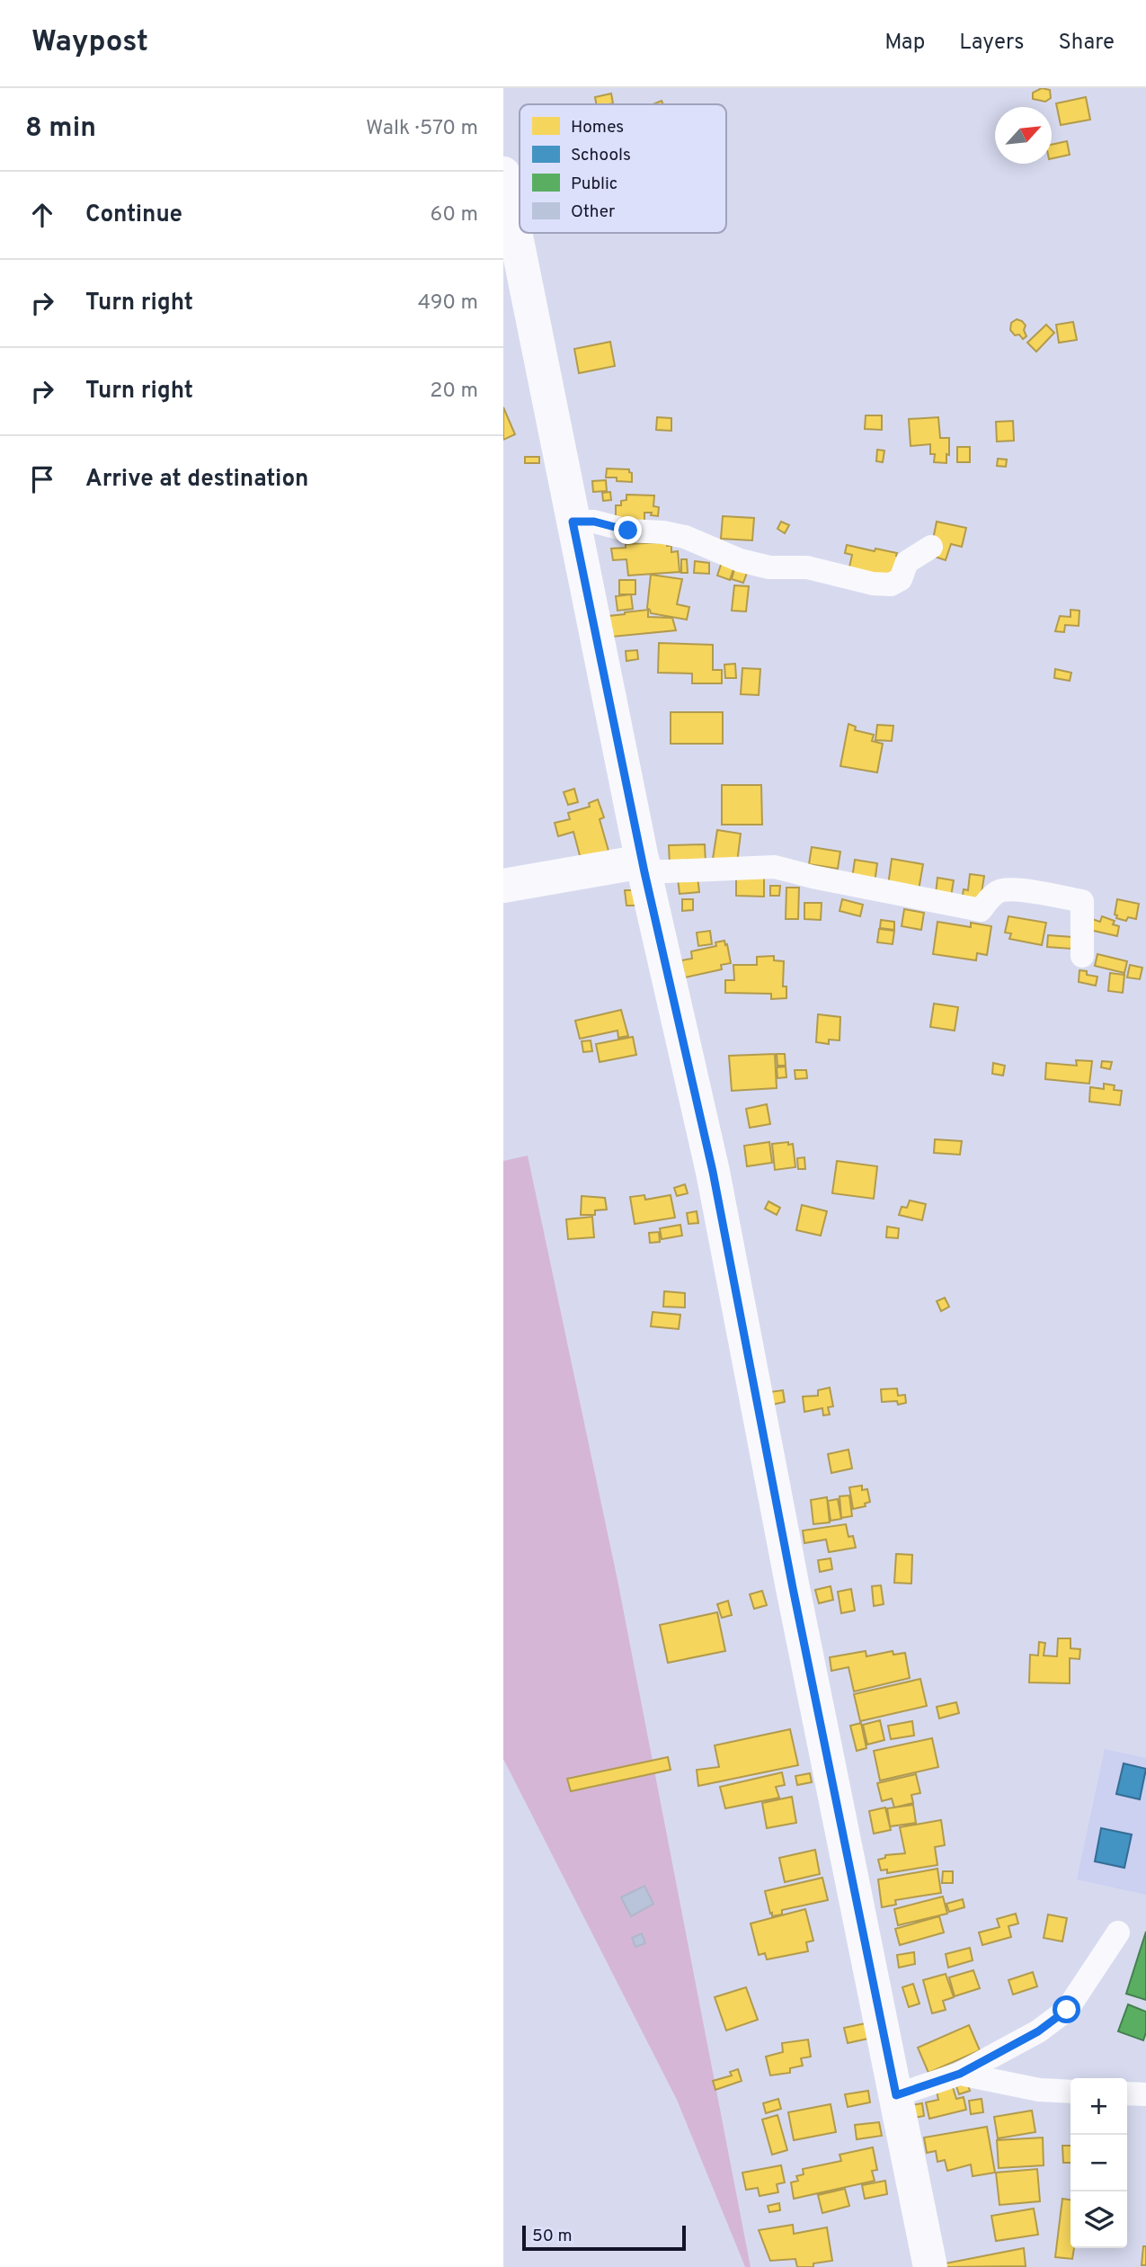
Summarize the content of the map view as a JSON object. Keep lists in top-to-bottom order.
{
  "legend": [
    "Homes",
    "Schools",
    "Public",
    "Other"
  ],
  "scale_bar": "50 m",
  "north": "top right",
  "page": {
    "header": "Waypost",
    "nav": ["Map", "Layers", "Share"],
    "heading": ["8 min", "Walk · 570 m"],
    "list": [
      ["Continue", "60 m"],
      ["Turn right", "490 m"],
      ["Turn right", "20 m"],
      "Arrive at destination"
    ],
    "map_buttons": ["+", "−"],
    "scale": "50 m"
  }
}
